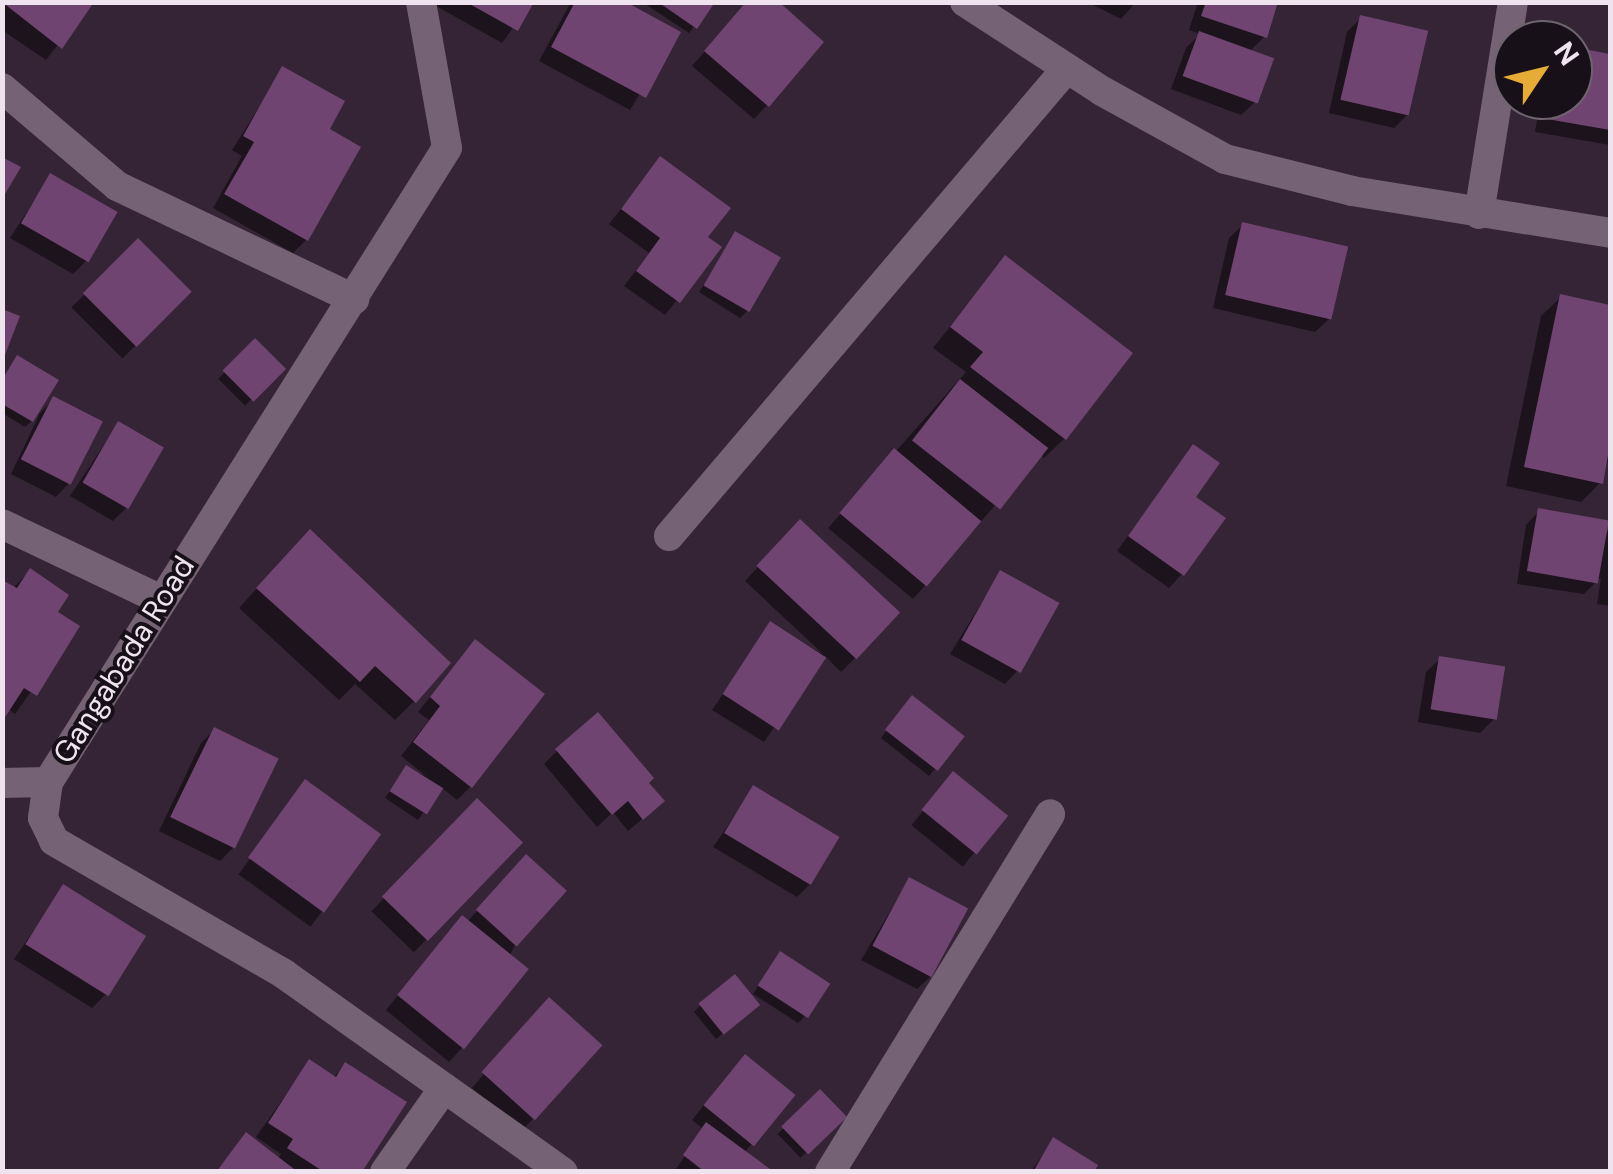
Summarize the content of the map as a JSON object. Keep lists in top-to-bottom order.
{
  "streets": {
    "street": ["Gangabada Road"]
  },
  "north": "top right"
}
